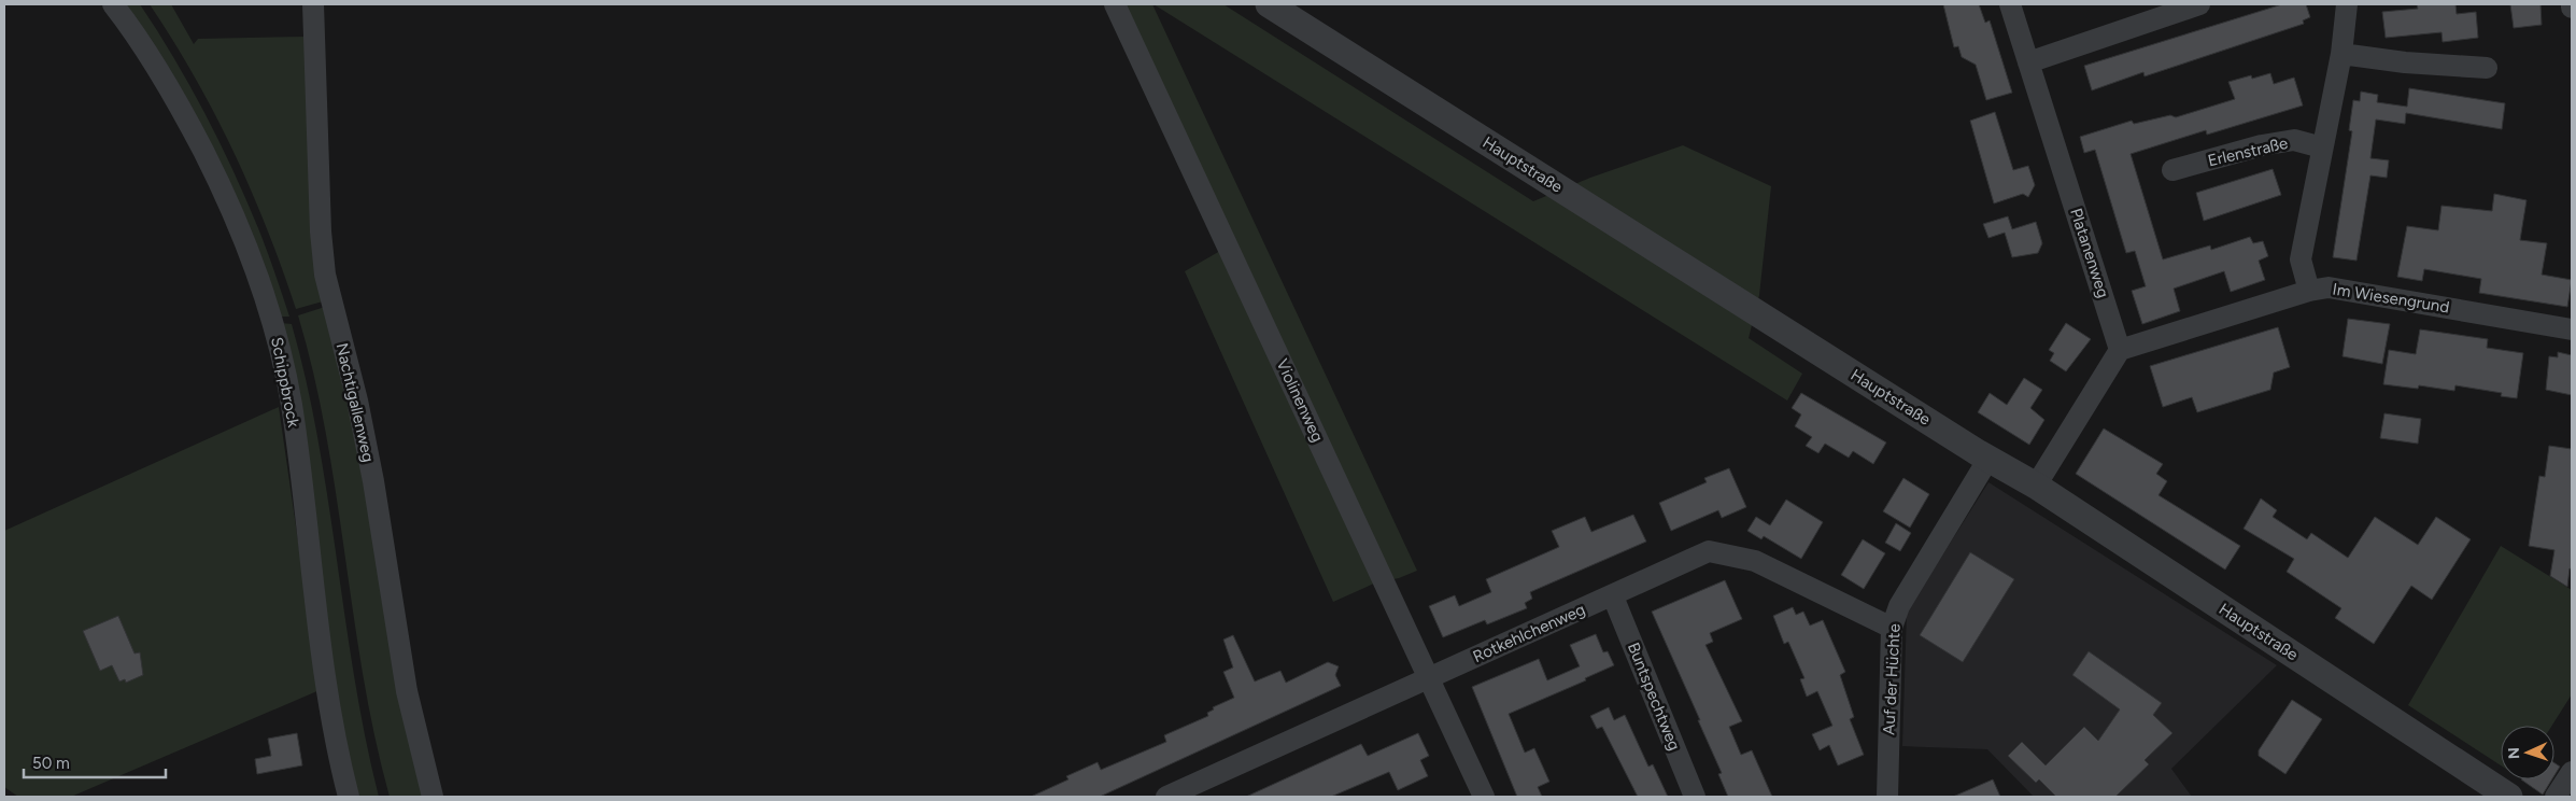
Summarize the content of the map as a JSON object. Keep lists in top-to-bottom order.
{
  "streets": {
    "street": [
      "Erlenstraße",
      "Hauptstraße",
      "Platanenweg",
      "Im Wiesengrund",
      "Schippbrock",
      "Violinenweg",
      "Nachtigallenweg",
      "Rotkehlchenweg",
      "Auf der Hüchte",
      "Buntspechtweg"
    ]
  },
  "crossings": [
    ["Hauptstraße", "Auf der Hüchte"],
    ["Platanenweg", "Im Wiesengrund"],
    ["Violinenweg", "Rotkehlchenweg"],
    ["Rotkehlchenweg", "Auf der Hüchte"],
    ["Rotkehlchenweg", "Buntspechtweg"]
  ],
  "scale_bar": "50 m",
  "north": "left"
}
